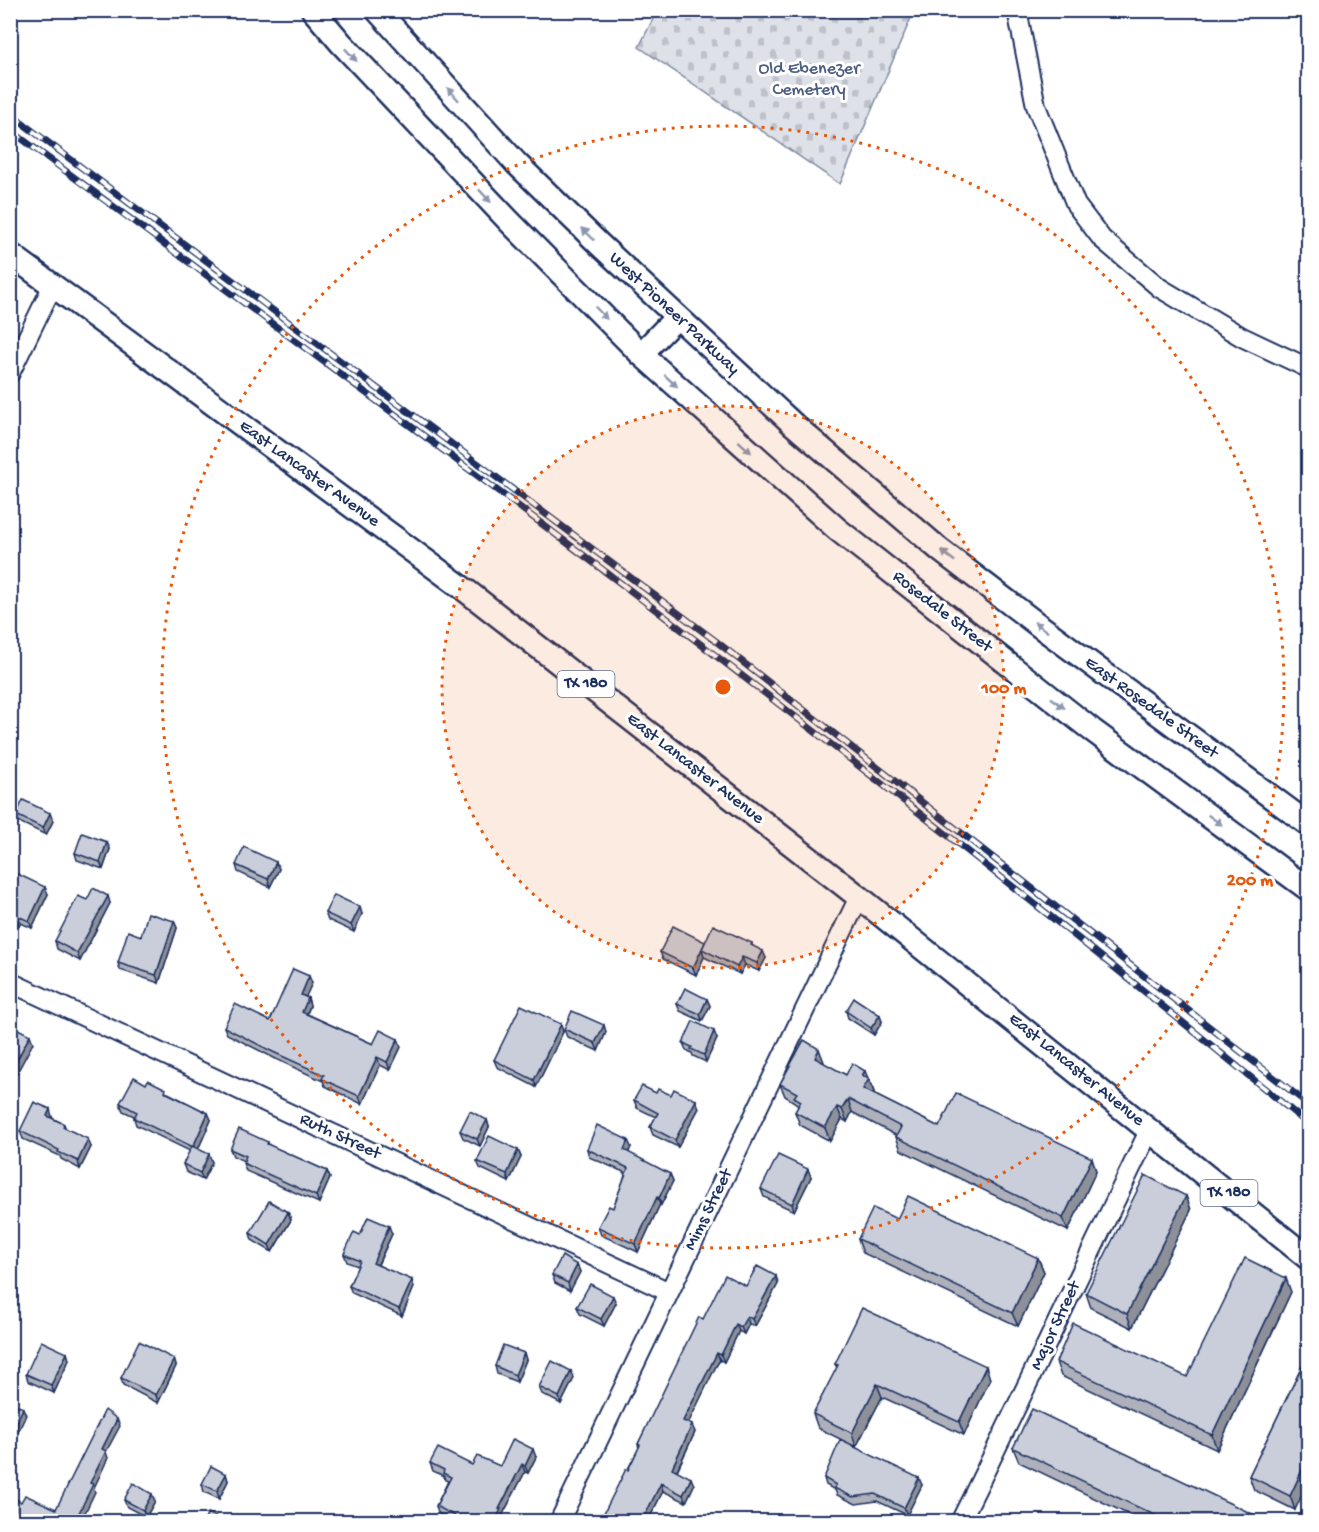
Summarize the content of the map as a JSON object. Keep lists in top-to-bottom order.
{
  "streets": {
    "main road": [
      "West Pioneer Parkway",
      "East Lancaster Avenue",
      "Rosedale Street",
      "TX 180",
      "East Rosedale Street"
    ],
    "street": ["Ruth Street", "Mims Street", "Major Street"]
  },
  "crossings": [
    ["West Pioneer Parkway", "East Rosedale Street"],
    ["East Lancaster Avenue", "Mims Street"],
    ["East Lancaster Avenue", "Major Street"],
    ["Ruth Street", "Mims Street"]
  ],
  "one_way": ["Rosedale Street", "East Rosedale Street"],
  "parks": ["Old Ebenezer Cemetery"],
  "rings": ["100 m", "200 m"]
}
